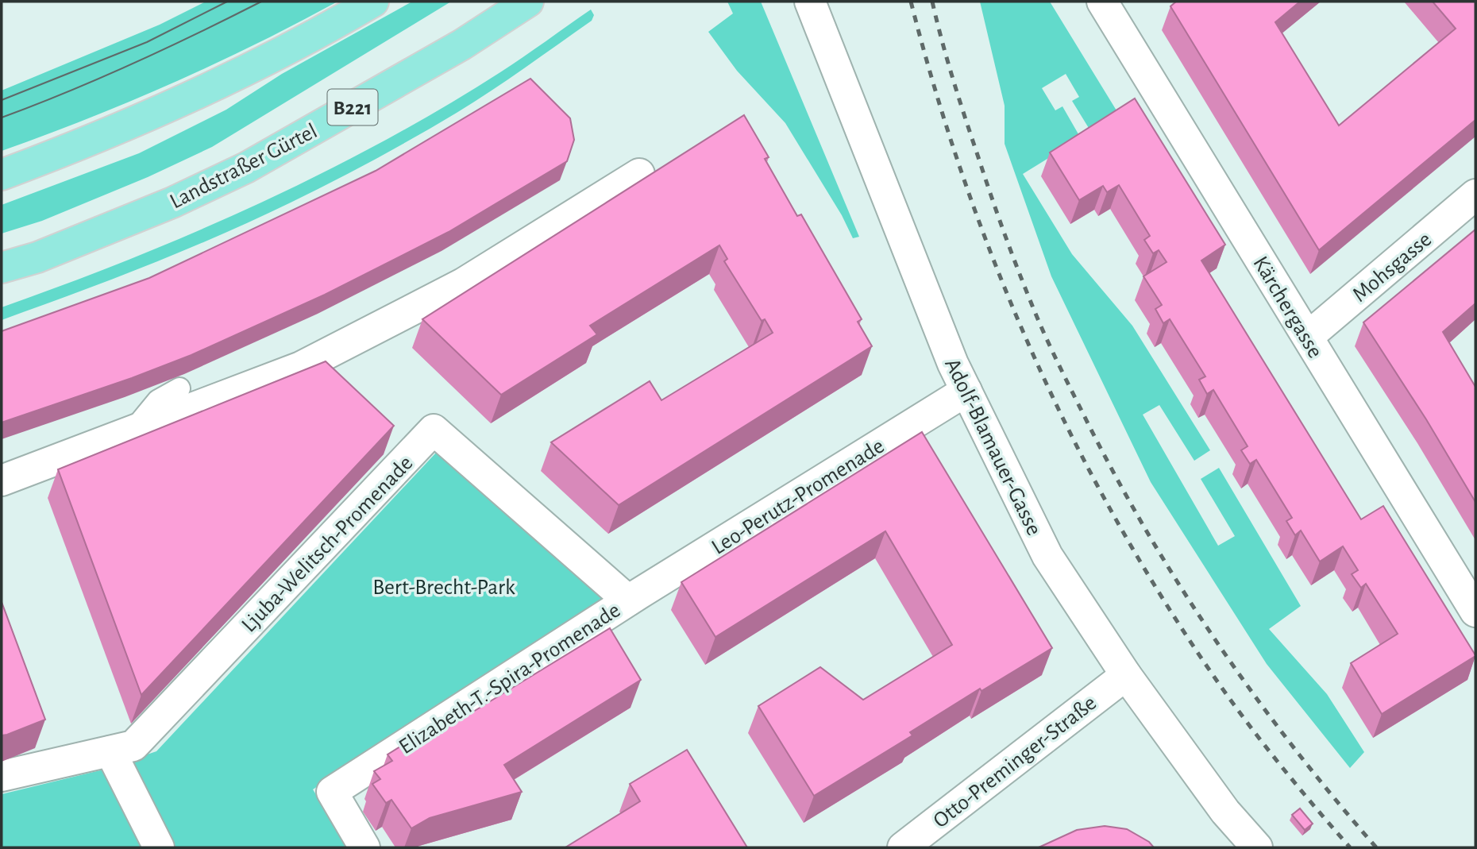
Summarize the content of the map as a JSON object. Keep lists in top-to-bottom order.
{
  "streets": {
    "main road": ["B221", "Landstraßer Gürtel"],
    "street": [
      "Mohsgasse",
      "Kärchergasse",
      "Adolf-Blamauer-Gasse",
      "Leo-Perutz-Promenade",
      "Ljuba-Welitsch-Promenade",
      "Elizabeth-T.-Spira-Promenade",
      "Otto-Preminger-Straße"
    ]
  },
  "crossings": [
    ["Mohsgasse", "Kärchergasse"],
    ["Adolf-Blamauer-Gasse", "Leo-Perutz-Promenade"],
    ["Adolf-Blamauer-Gasse", "Otto-Preminger-Straße"],
    ["Leo-Perutz-Promenade", "Ljuba-Welitsch-Promenade"],
    ["Leo-Perutz-Promenade", "Elizabeth-T.-Spira-Promenade"],
    ["Ljuba-Welitsch-Promenade", "Elizabeth-T.-Spira-Promenade"]
  ],
  "parks": ["Bert-Brecht-Park"]
}
